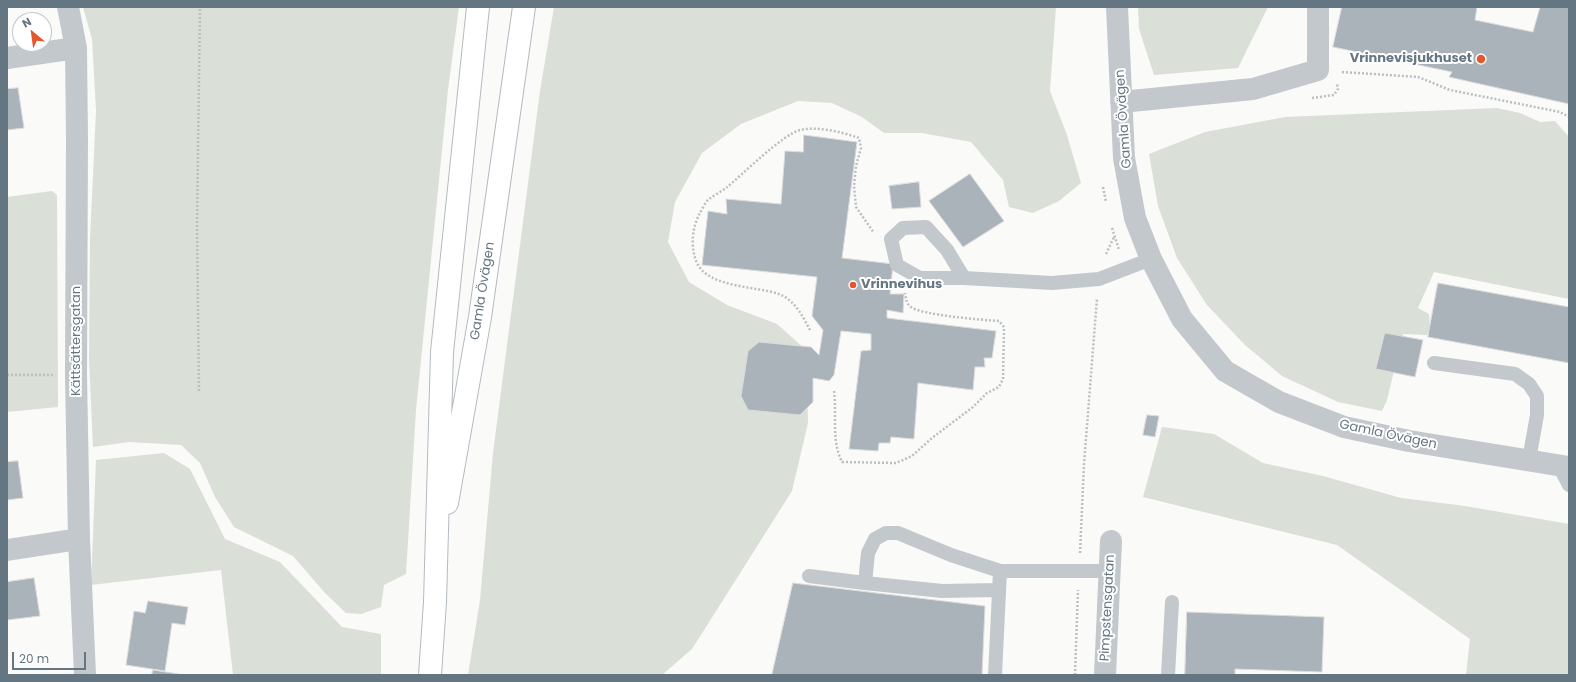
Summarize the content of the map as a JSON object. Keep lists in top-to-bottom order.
{
  "streets": {
    "main road": ["Gamla Övägen"],
    "street": ["Kättsättersgatan", "Pimpstensgatan"]
  },
  "places": ["Vrinnevisjukhuset", "Vrinnevihus"],
  "scale_bar": "20 m",
  "north": "top left"
}
